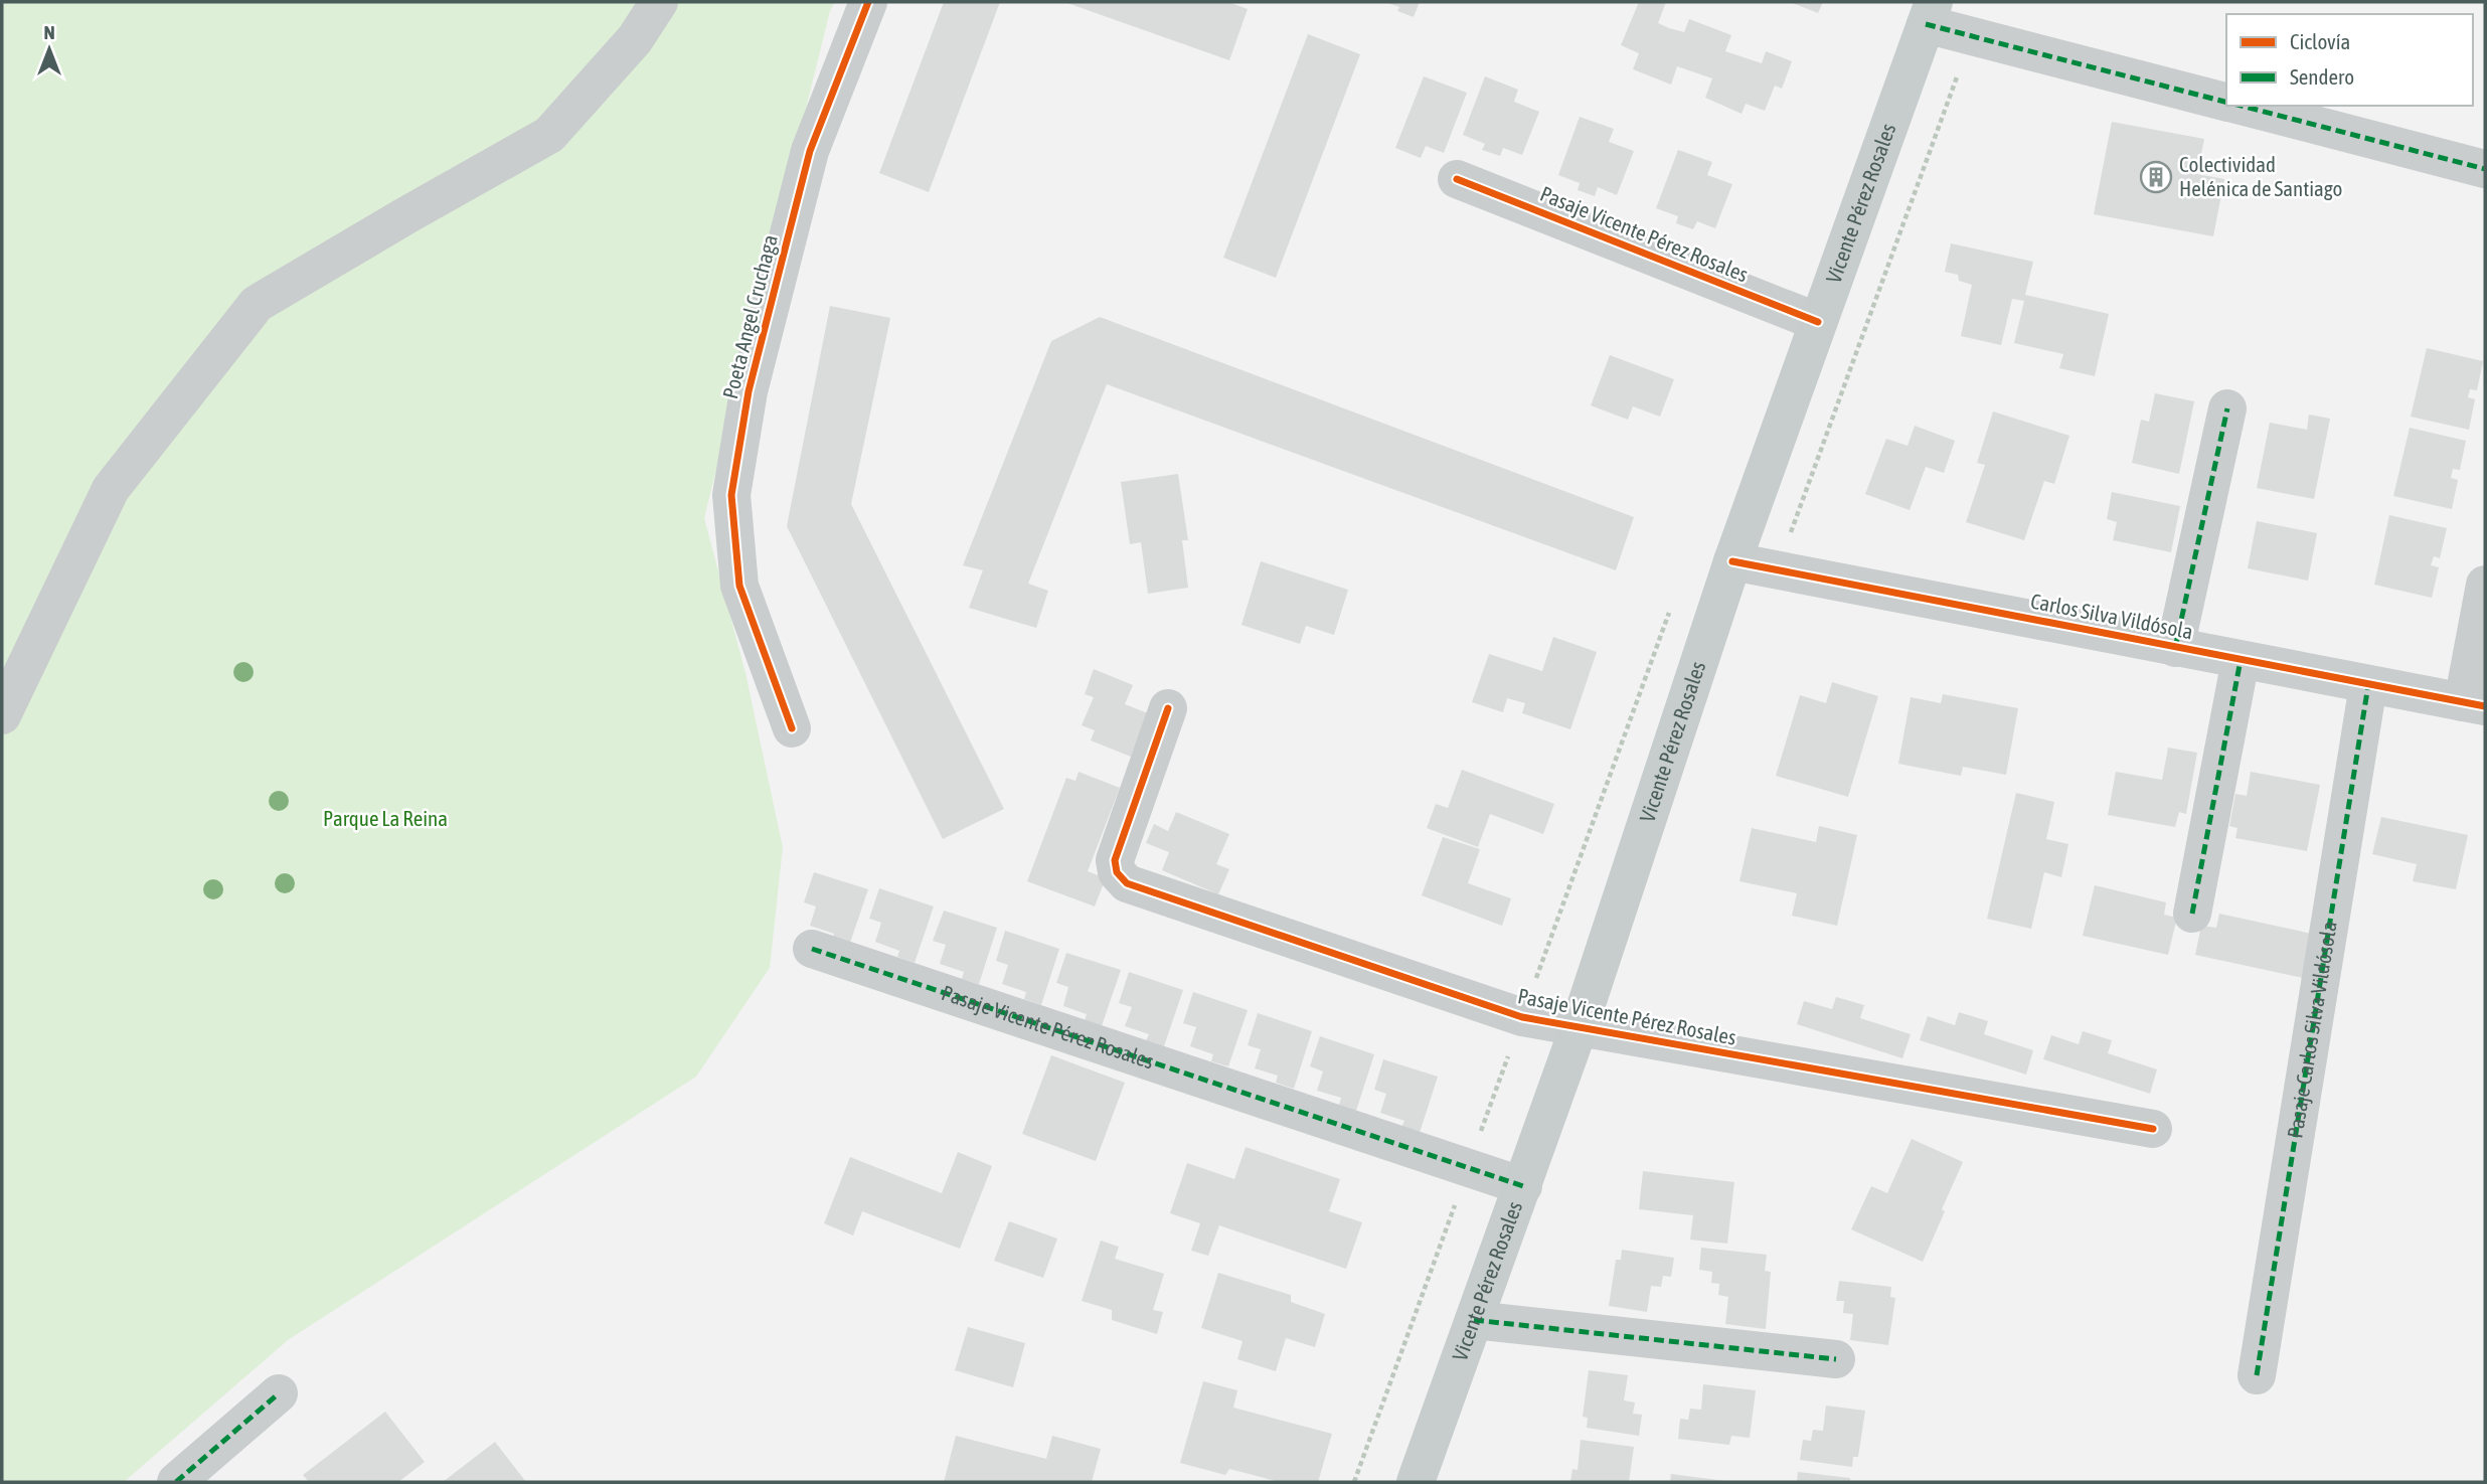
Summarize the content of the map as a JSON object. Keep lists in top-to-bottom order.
{
  "streets": {
    "main road": ["Vicente Pérez Rosales"],
    "street": [
      "Pasaje Vicente Pérez Rosales",
      "Poeta Angel Cruchaga",
      "Carlos Silva Vildósola",
      "Pasaje Carlos Silva Vildósola"
    ]
  },
  "crossings": [
    ["Vicente Pérez Rosales", "Pasaje Vicente Pérez Rosales"],
    ["Vicente Pérez Rosales", "Carlos Silva Vildósola"],
    ["Carlos Silva Vildósola", "Pasaje Carlos Silva Vildósola"]
  ],
  "parks": ["Parque La Reina"],
  "places": {
    "building": ["Colectividad Helénica de Santiago"]
  },
  "legend": ["Ciclovía", "Sendero"],
  "north": "top"
}
